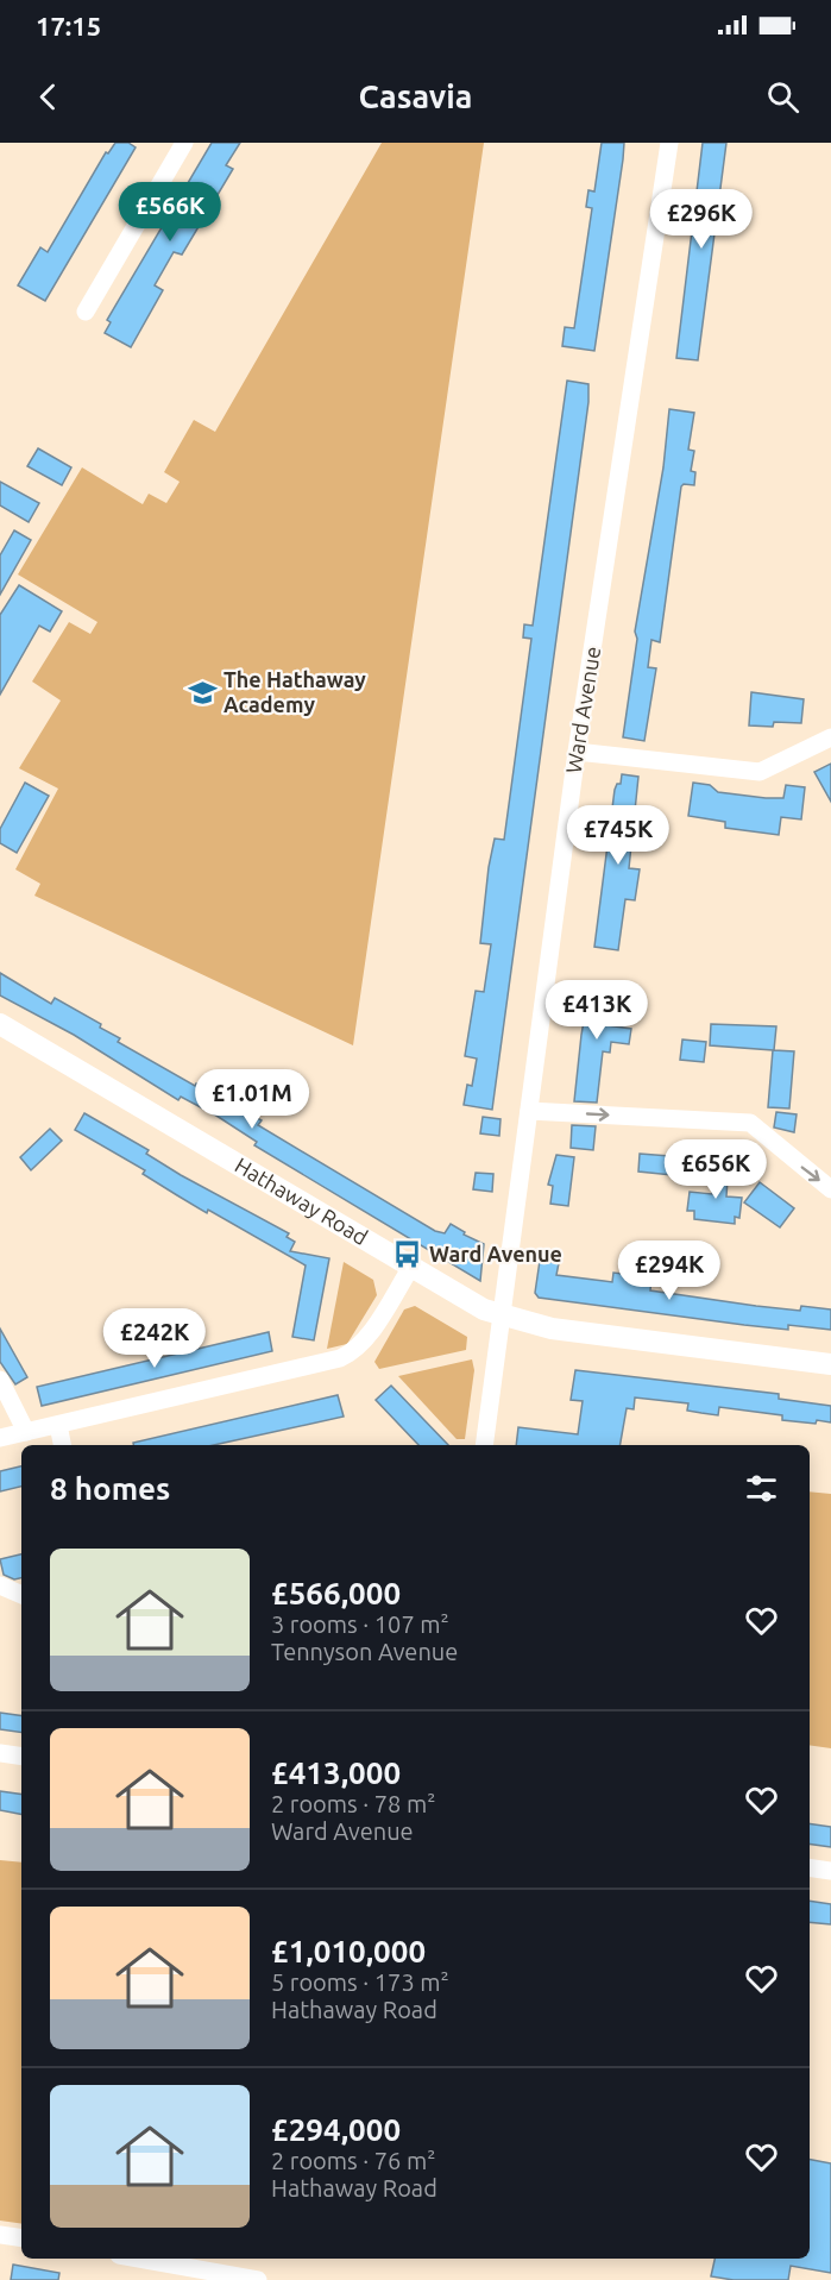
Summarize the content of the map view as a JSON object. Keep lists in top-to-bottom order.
{
  "streets": {
    "street": ["Ward Avenue", "Hathaway Road"]
  },
  "crossings": [
    ["Ward Avenue", "Hathaway Road"]
  ],
  "places": {
    "school or university": ["The Hathaway Academy"],
    "bus stop": ["Ward Avenue"]
  },
  "page": {
    "status": "17:15",
    "header": "Casavia",
    "price": [
      "£566K",
      "£296K",
      "£745K",
      "£413K",
      "£1.01M",
      "£656K",
      "£294K",
      "£242K"
    ],
    "heading": "8 homes",
    "list": [
      {
        "name": "£566,000",
        "note": "3 rooms · 107 m² · Tennyson Avenue"
      },
      {
        "name": "£413,000",
        "note": "2 rooms · 78 m² · Ward Avenue"
      },
      {
        "name": "£1,010,000",
        "note": "5 rooms · 173 m² · Hathaway Road"
      },
      {
        "name": "£294,000",
        "note": "2 rooms · 76 m² · Hathaway Road"
      }
    ]
  }
}
